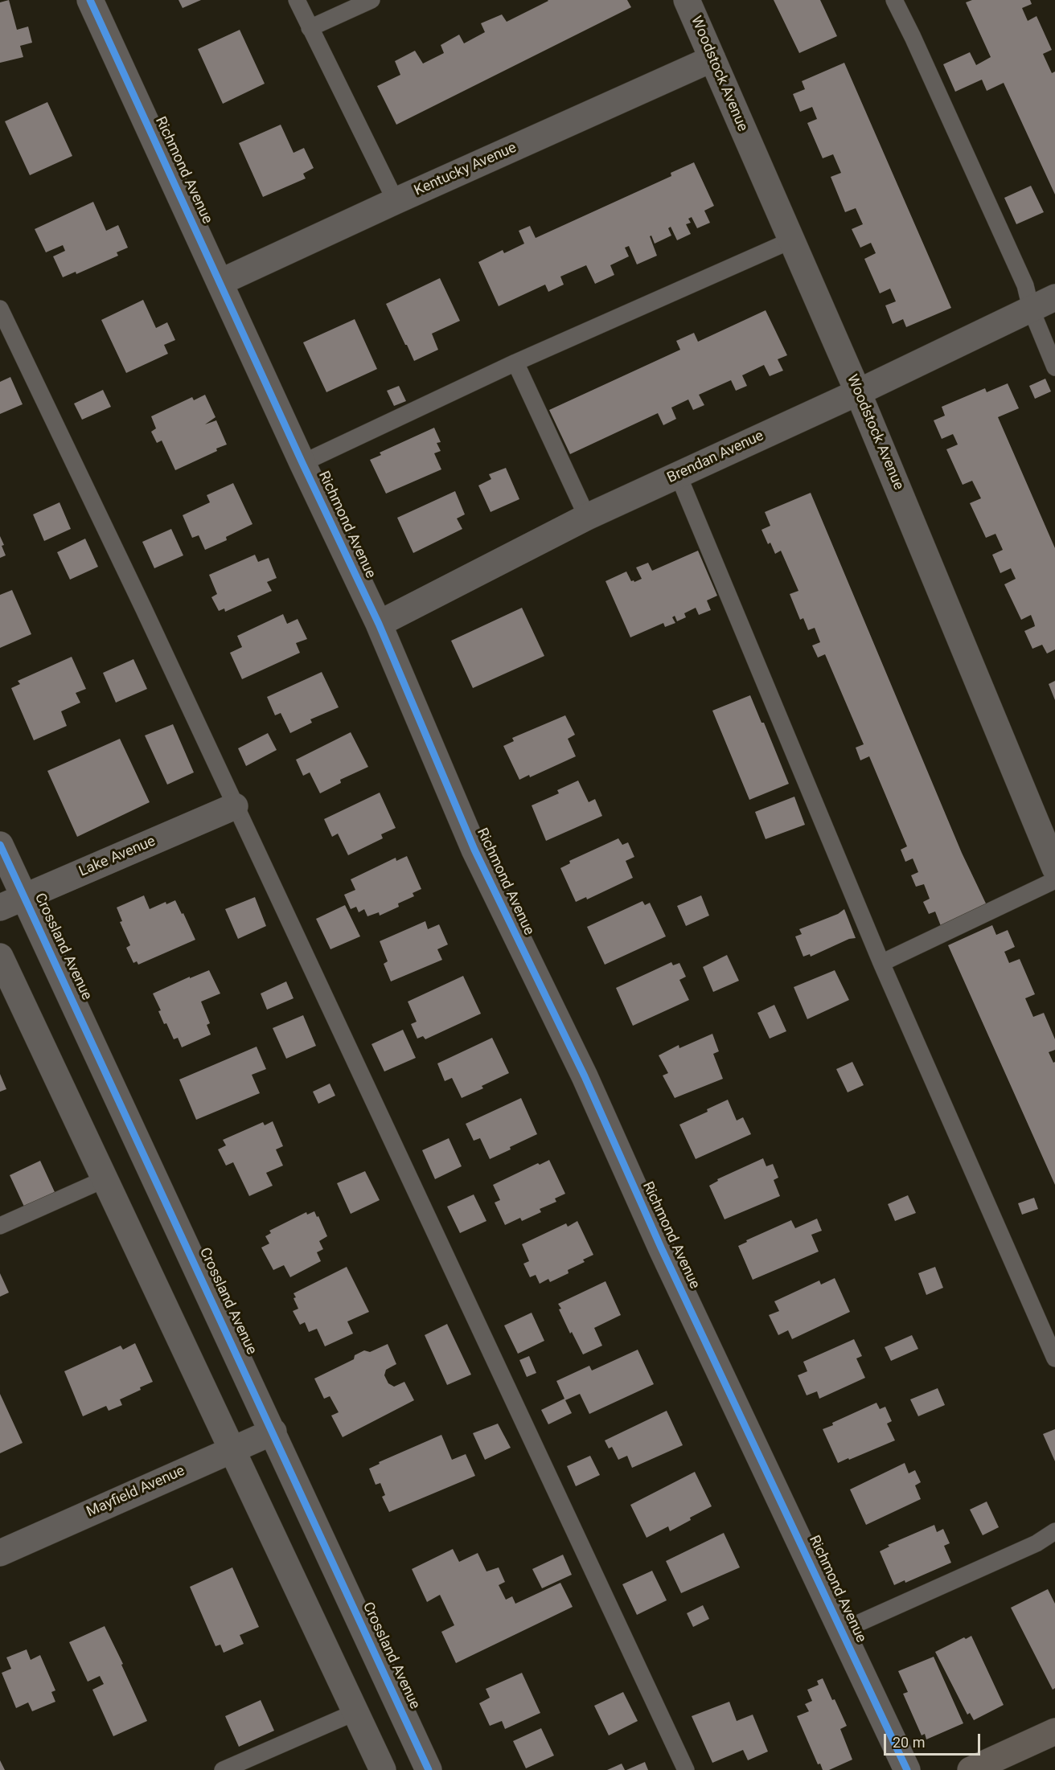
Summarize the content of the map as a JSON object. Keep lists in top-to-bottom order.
{
  "streets": {
    "street": [
      "Woodstock Avenue",
      "Kentucky Avenue",
      "Richmond Avenue",
      "Brendan Avenue",
      "Lake Avenue",
      "Crossland Avenue",
      "Mayfield Avenue"
    ]
  },
  "crossings": [
    ["Woodstock Avenue", "Kentucky Avenue"],
    ["Woodstock Avenue", "Brendan Avenue"],
    ["Kentucky Avenue", "Richmond Avenue"],
    ["Richmond Avenue", "Brendan Avenue"],
    ["Lake Avenue", "Crossland Avenue"],
    ["Crossland Avenue", "Mayfield Avenue"]
  ],
  "scale_bar": "20 m"
}
